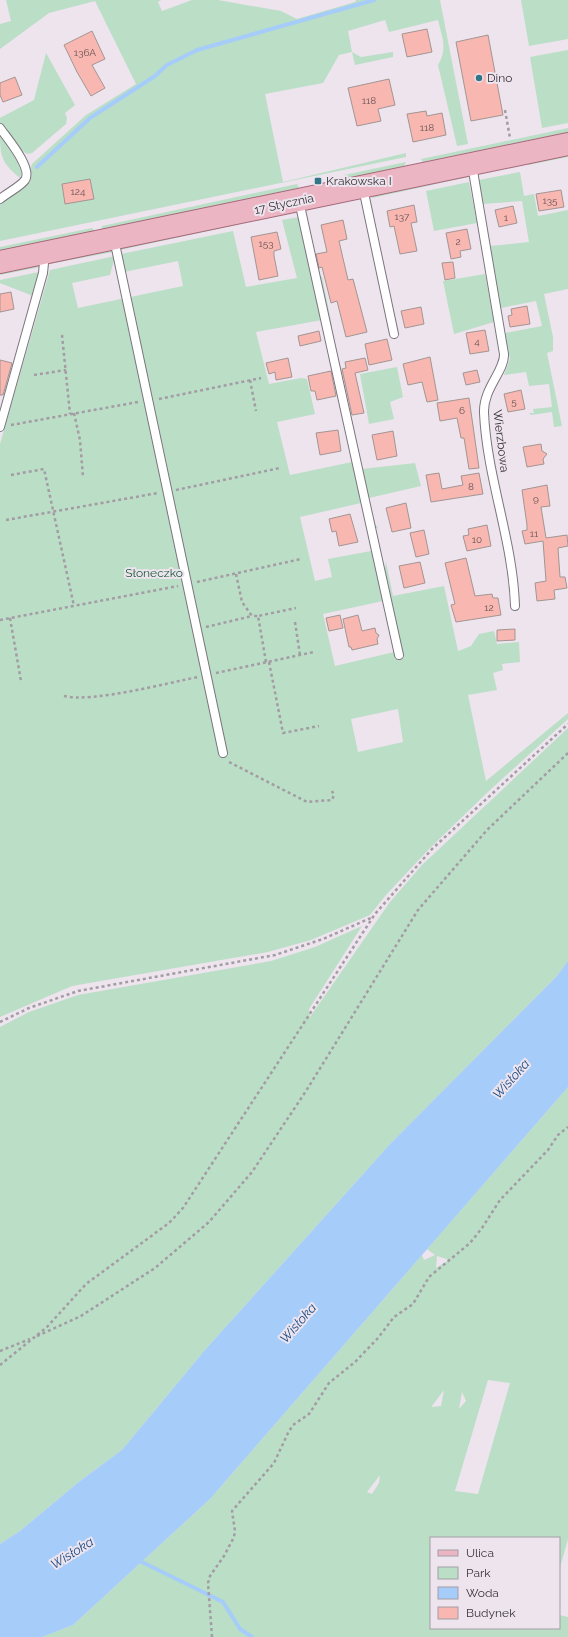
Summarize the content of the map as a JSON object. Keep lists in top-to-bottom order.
{
  "streets": {
    "main road": ["17 Stycznia"],
    "lane": ["Wierzbowa"]
  },
  "crossings": [
    ["17 Stycznia", "Wierzbowa"]
  ],
  "water": ["Wisłoka"],
  "parks": ["Słoneczko"],
  "places": {
    "other": ["Dino"],
    "transit": ["Krakowska I"]
  },
  "house_numbers": [
    "136A",
    "118",
    "118",
    "124",
    "135",
    "137",
    "1",
    "2",
    "153",
    "4",
    "5",
    "6",
    "8",
    "9",
    "11",
    "10",
    "12"
  ],
  "legend": [
    "Ulica",
    "Park",
    "Woda",
    "Budynek"
  ]
}
